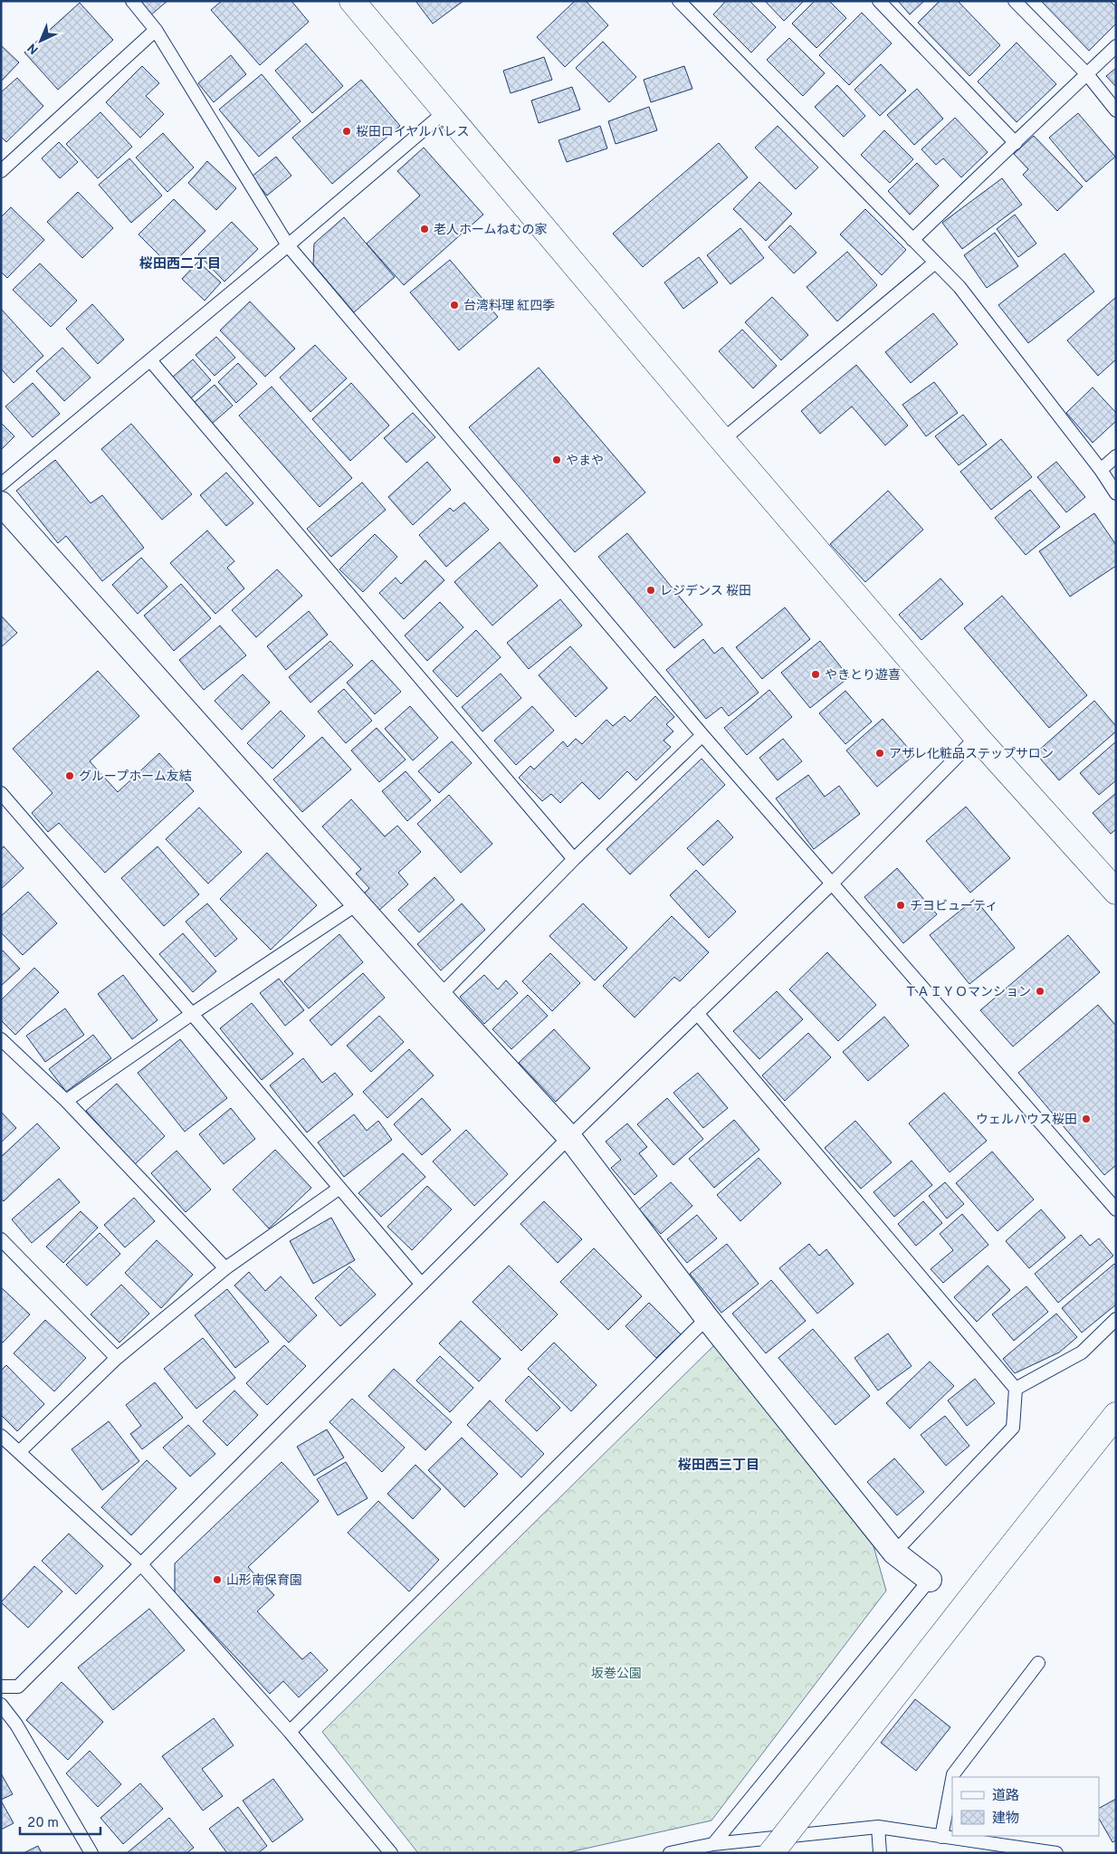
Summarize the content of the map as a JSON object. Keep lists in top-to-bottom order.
{
  "districts": ["桜田西二丁目", "桜田西三丁目"],
  "parks": ["坂巻公園"],
  "places": [
    "桜田ロイヤルパレス",
    "老人ホームねむの家",
    "台湾料理 紅四季",
    "やまや",
    "レジデンス 桜田",
    "やきとり遊喜",
    "アザレ化粧品ステップサロン",
    "グループホーム友結",
    "チヨビューティ",
    "ＴＡＩＹＯマンション",
    "ウェルハウス桜田",
    "山形南保育園"
  ],
  "legend": ["道路", "建物"],
  "scale_bar": "20 m",
  "north": "bottom left"
}
